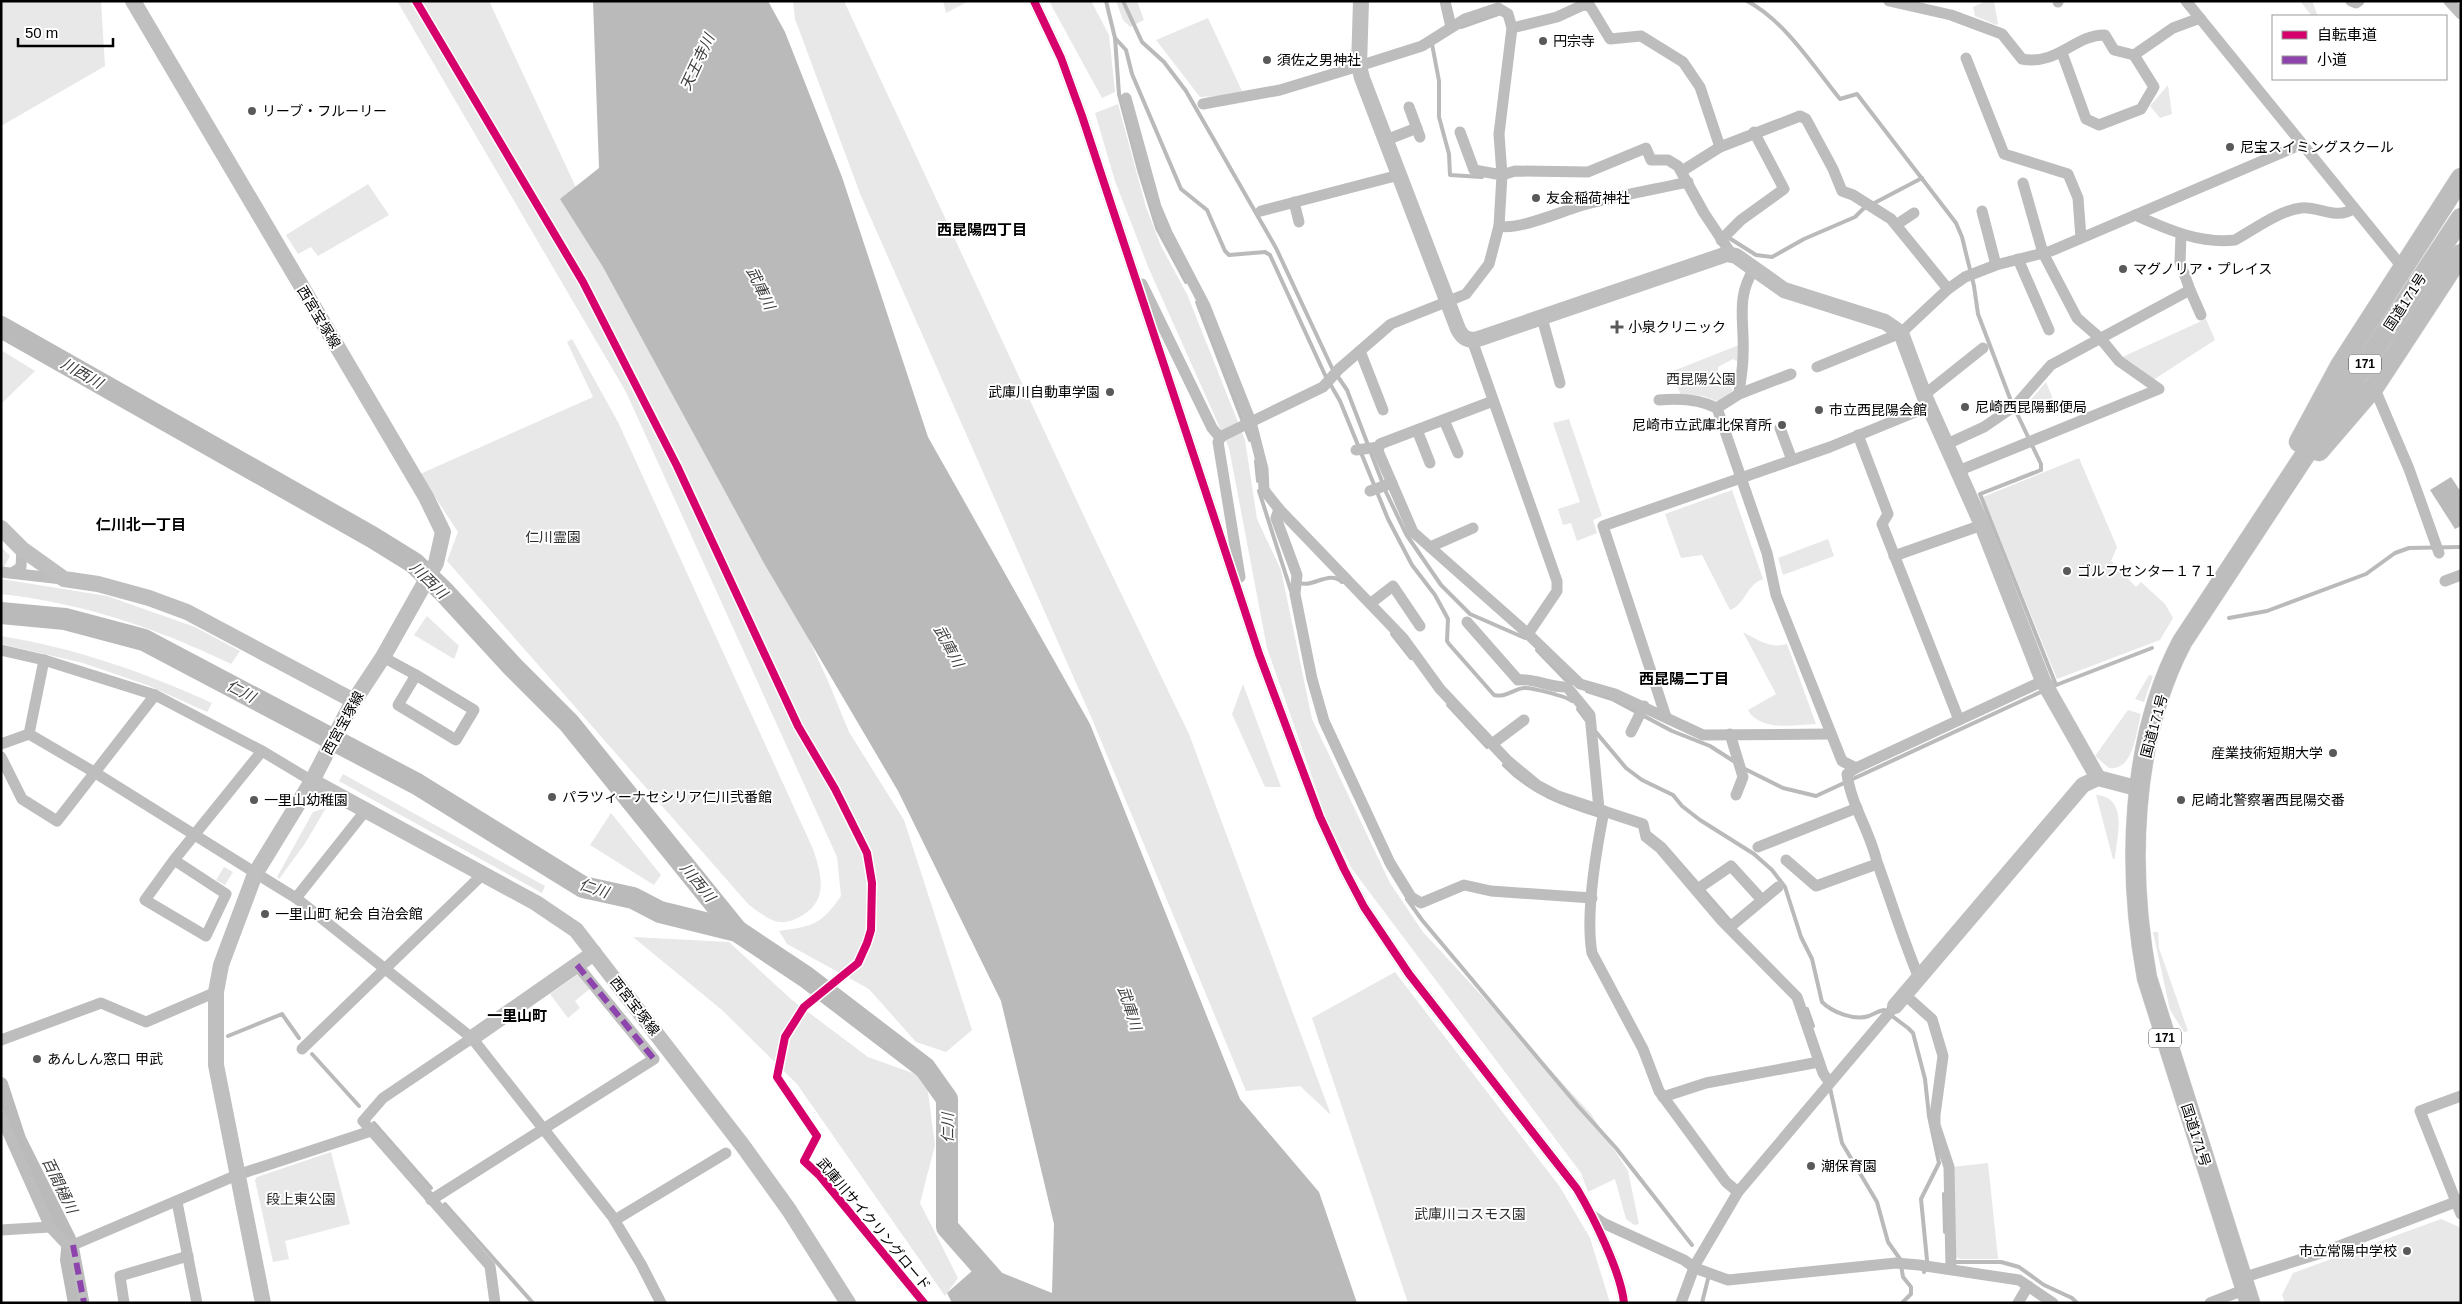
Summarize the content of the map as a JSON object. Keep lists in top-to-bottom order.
{
  "streets": {
    "highway": ["国道171号", "171"],
    "street": ["西宮宝塚線"],
    "cycle path": ["武庫川サイクリングロード"]
  },
  "districts": [
    "西昆陽四丁目",
    "仁川北一丁目",
    "西昆陽二丁目",
    "一里山町"
  ],
  "water": [
    "天王寺川",
    "武庫川",
    "川西川",
    "仁川",
    "百間樋川"
  ],
  "parks": [
    "西昆陽公園",
    "仁川霊園",
    "段上東公園",
    "武庫川コスモス園"
  ],
  "places": {
    "other": [
      "円宗寺",
      "須佐之男神社",
      "リーブ・フルーリー",
      "尼宝スイミングスクール",
      "友金稲荷神社",
      "マグノリア・プレイス",
      "武庫川自動車学園",
      "尼崎西昆陽郵便局",
      "市立西昆陽会館",
      "尼崎市立武庫北保育所",
      "ゴルフセンター１７１",
      "産業技術短期大学",
      "パラツィーナセシリア仁川弐番館",
      "一里山幼稚園",
      "尼崎北警察署西昆陽交番",
      "一里山町 紀会 自治会館",
      "あんしん窓口 甲武",
      "潮保育園",
      "市立常陽中学校"
    ],
    "health": ["小泉クリニック"]
  },
  "legend": ["自転車道", "小道"],
  "scale_bar": "50 m"
}
